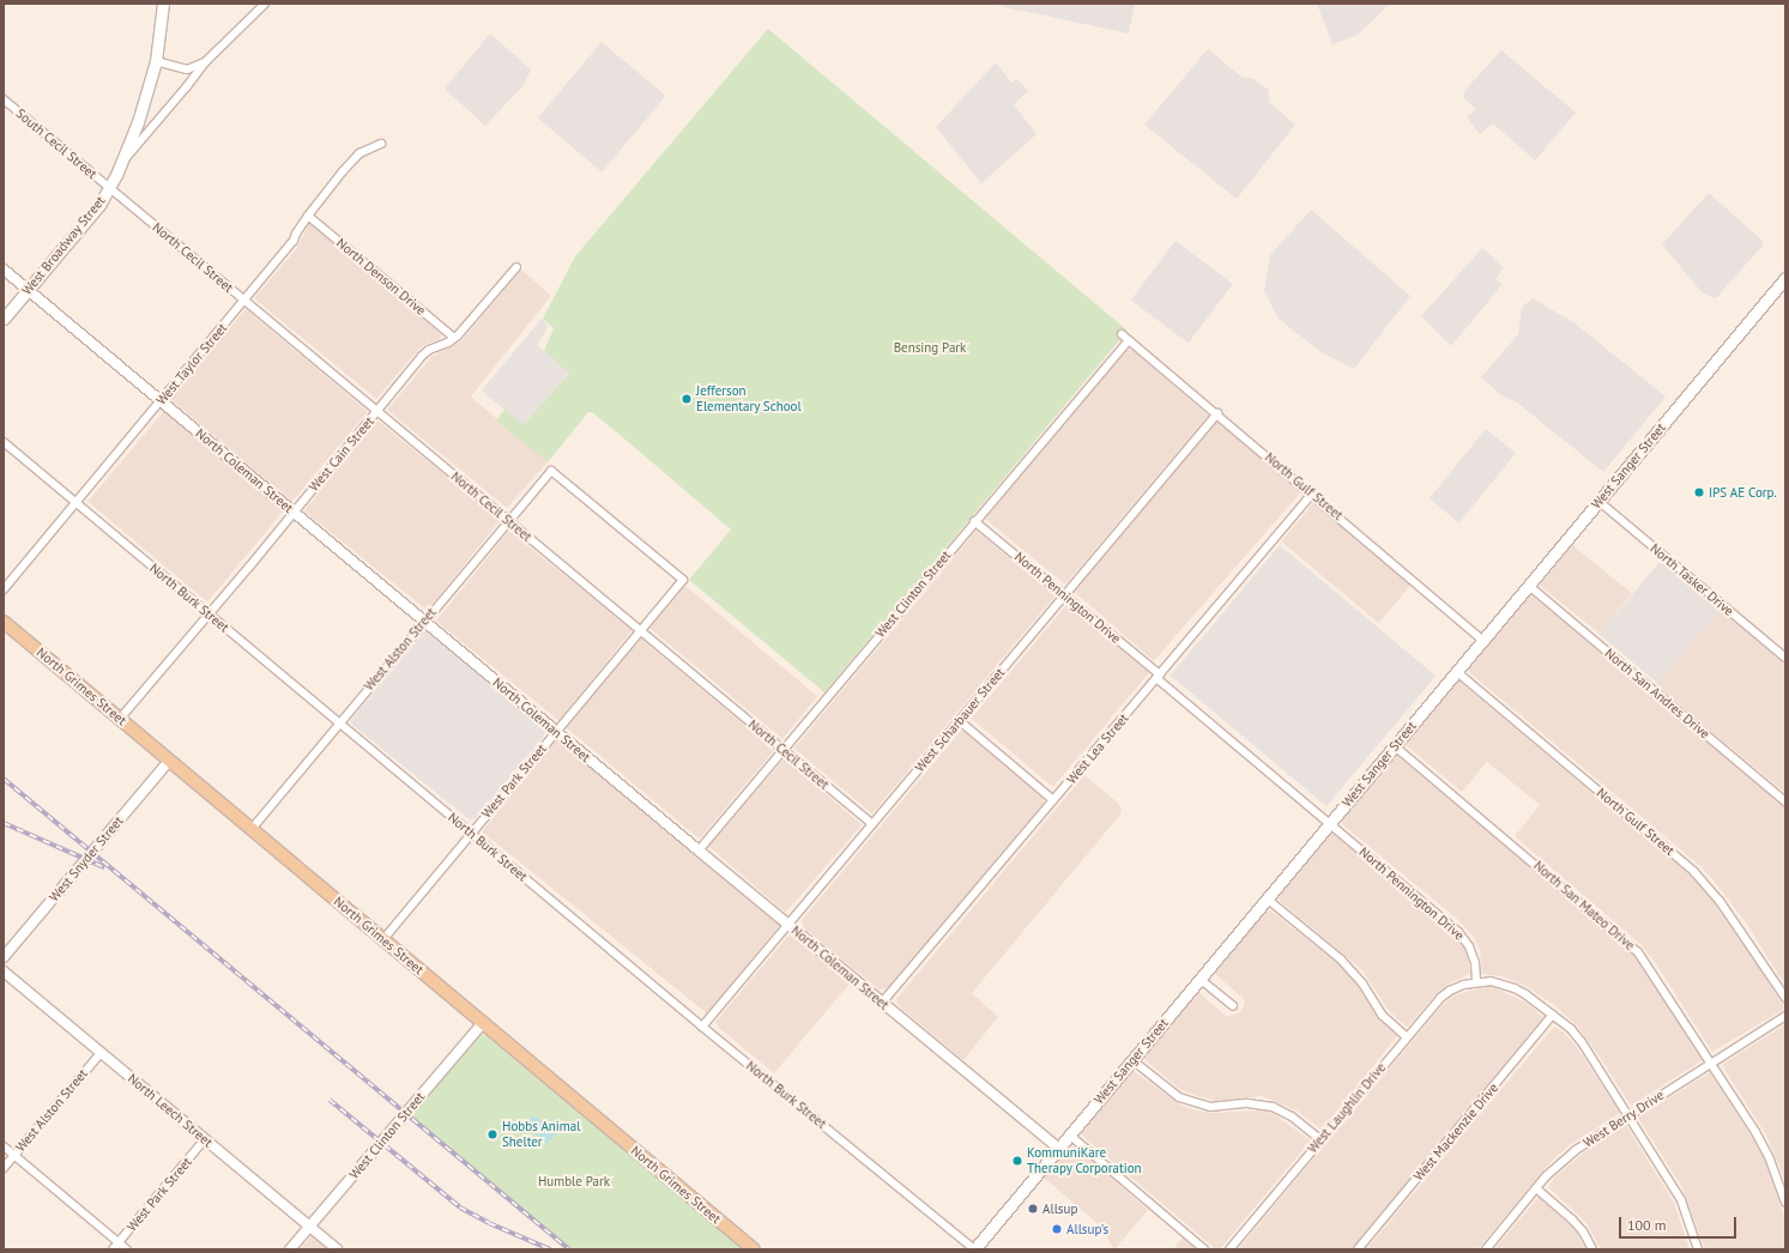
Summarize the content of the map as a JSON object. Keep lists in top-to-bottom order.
{
  "streets": {
    "main road": ["West Broadway Street", "West Sanger Street", "North Grimes Street"],
    "street": [
      "South Cecil Street",
      "North Cecil Street",
      "North Denson Drive",
      "West Taylor Street",
      "West Cain Street",
      "North Coleman Street",
      "North Gulf Street",
      "North Tasker Drive",
      "West Clinton Street",
      "North Burk Street",
      "North Pennington Drive",
      "West Alston Street",
      "North San Andres Drive",
      "West Scharbauer Street",
      "West Lea Street",
      "West Park Street",
      "West Snyder Street",
      "North San Mateo Drive",
      "West Laughlin Drive",
      "North Leech Street",
      "West Berry Drive",
      "West Mackenzie Drive"
    ]
  },
  "crossings": [
    ["South Cecil Street", "West Broadway Street"],
    ["South Cecil Street", "North Cecil Street"],
    ["West Broadway Street", "North Cecil Street"],
    ["West Broadway Street", "North Coleman Street"],
    ["North Cecil Street", "West Taylor Street"],
    ["North Cecil Street", "West Cain Street"],
    ["North Cecil Street", "West Clinton Street"],
    ["North Cecil Street", "West Alston Street"],
    ["North Cecil Street", "West Scharbauer Street"],
    ["North Cecil Street", "West Park Street"],
    ["North Denson Drive", "West Taylor Street"],
    ["North Denson Drive", "West Cain Street"],
    ["West Taylor Street", "North Coleman Street"],
    ["West Taylor Street", "North Burk Street"],
    ["West Cain Street", "North Coleman Street"],
    ["West Cain Street", "North Burk Street"],
    ["West Cain Street", "North Grimes Street"],
    ["West Sanger Street", "North Coleman Street"],
    ["West Sanger Street", "North Gulf Street"],
    ["West Sanger Street", "North Tasker Drive"],
    ["West Sanger Street", "North Burk Street"],
    ["West Sanger Street", "North Pennington Drive"],
    ["West Sanger Street", "North San Andres Drive"],
    ["West Sanger Street", "North San Mateo Drive"],
    ["North Coleman Street", "West Clinton Street"],
    ["North Coleman Street", "West Alston Street"],
    ["North Coleman Street", "West Scharbauer Street"],
    ["North Coleman Street", "West Lea Street"],
    ["North Coleman Street", "West Park Street"],
    ["North Gulf Street", "West Clinton Street"],
    ["North Gulf Street", "West Scharbauer Street"],
    ["North Gulf Street", "West Lea Street"],
    ["West Clinton Street", "North Pennington Drive"],
    ["West Clinton Street", "North Grimes Street"],
    ["West Clinton Street", "North Leech Street"],
    ["North Burk Street", "West Alston Street"],
    ["North Burk Street", "West Scharbauer Street"],
    ["North Burk Street", "West Park Street"],
    ["North Pennington Drive", "West Scharbauer Street"],
    ["North Pennington Drive", "West Lea Street"],
    ["North Pennington Drive", "West Laughlin Drive"],
    ["West Alston Street", "North Grimes Street"],
    ["West Alston Street", "West Park Street"],
    ["West Alston Street", "North Leech Street"],
    ["North Grimes Street", "West Park Street"],
    ["North Grimes Street", "West Snyder Street"],
    ["West Park Street", "North Leech Street"],
    ["North San Mateo Drive", "West Berry Drive"]
  ],
  "parks": ["Bensing Park", "Humble Park"],
  "places": [
    "Jefferson Elementary School",
    "IPS AE Corp.",
    "Hobbs Animal Shelter",
    "KommuniKare Therapy Corporation",
    "Allsup",
    "Allsup's"
  ],
  "scale_bar": "100 m"
}
